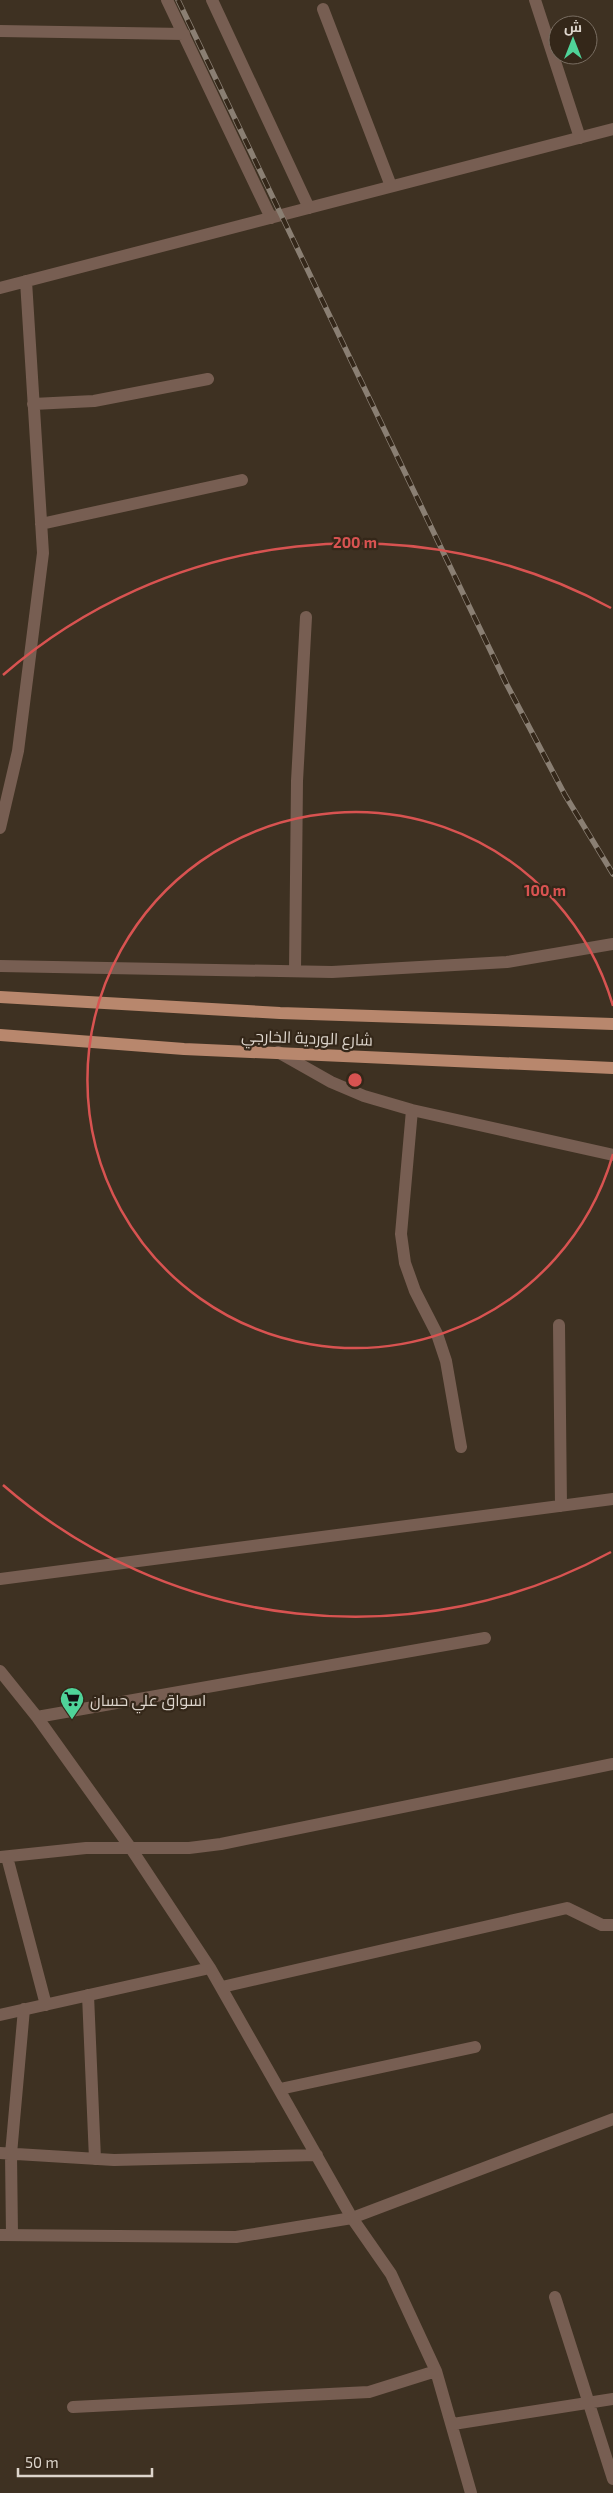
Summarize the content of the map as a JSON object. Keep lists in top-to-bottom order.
{
  "streets": {
    "main road": ["شارع الوردية الخارجي"]
  },
  "places": {
    "supermarket": ["اسواق علي حسان"]
  },
  "scale_bar": "50 m",
  "north": "top",
  "rings": ["200 m", "100 m"]
}
